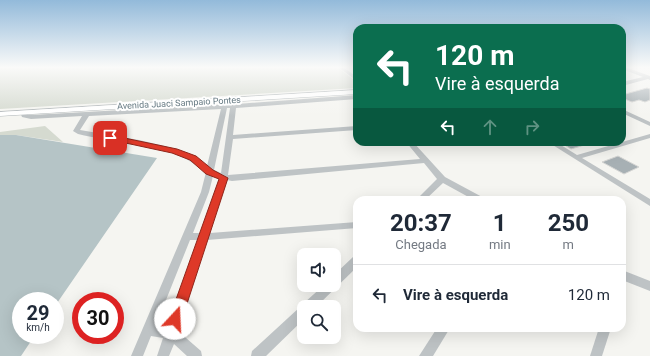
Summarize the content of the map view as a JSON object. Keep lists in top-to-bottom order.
{
  "streets": {
    "main road": ["Avenida Juaci Sampaio Pontes"]
  },
  "page": {
    "turn": ["120 m", "Vire à esquerda"],
    "eta": [
      "20:37",
      "Chegada",
      "1",
      "min",
      "250",
      "m"
    ],
    "list": [
      {
        "name": "Vire à esquerda",
        "value": "120 m"
      }
    ],
    "speed": "29 km/h",
    "limit": "30"
  }
}
